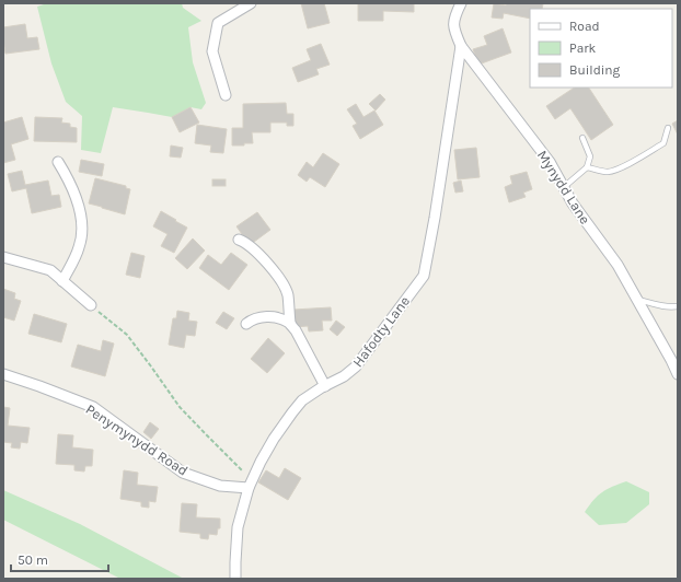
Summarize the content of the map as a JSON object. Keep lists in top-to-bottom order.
{
  "streets": {
    "street": ["Mynydd Lane", "Hafodty Lane", "Penymynydd Road"]
  },
  "crossings": [
    ["Mynydd Lane", "Hafodty Lane"],
    ["Hafodty Lane", "Penymynydd Road"]
  ],
  "legend": ["Road", "Park", "Building"],
  "scale_bar": "50 m"
}
